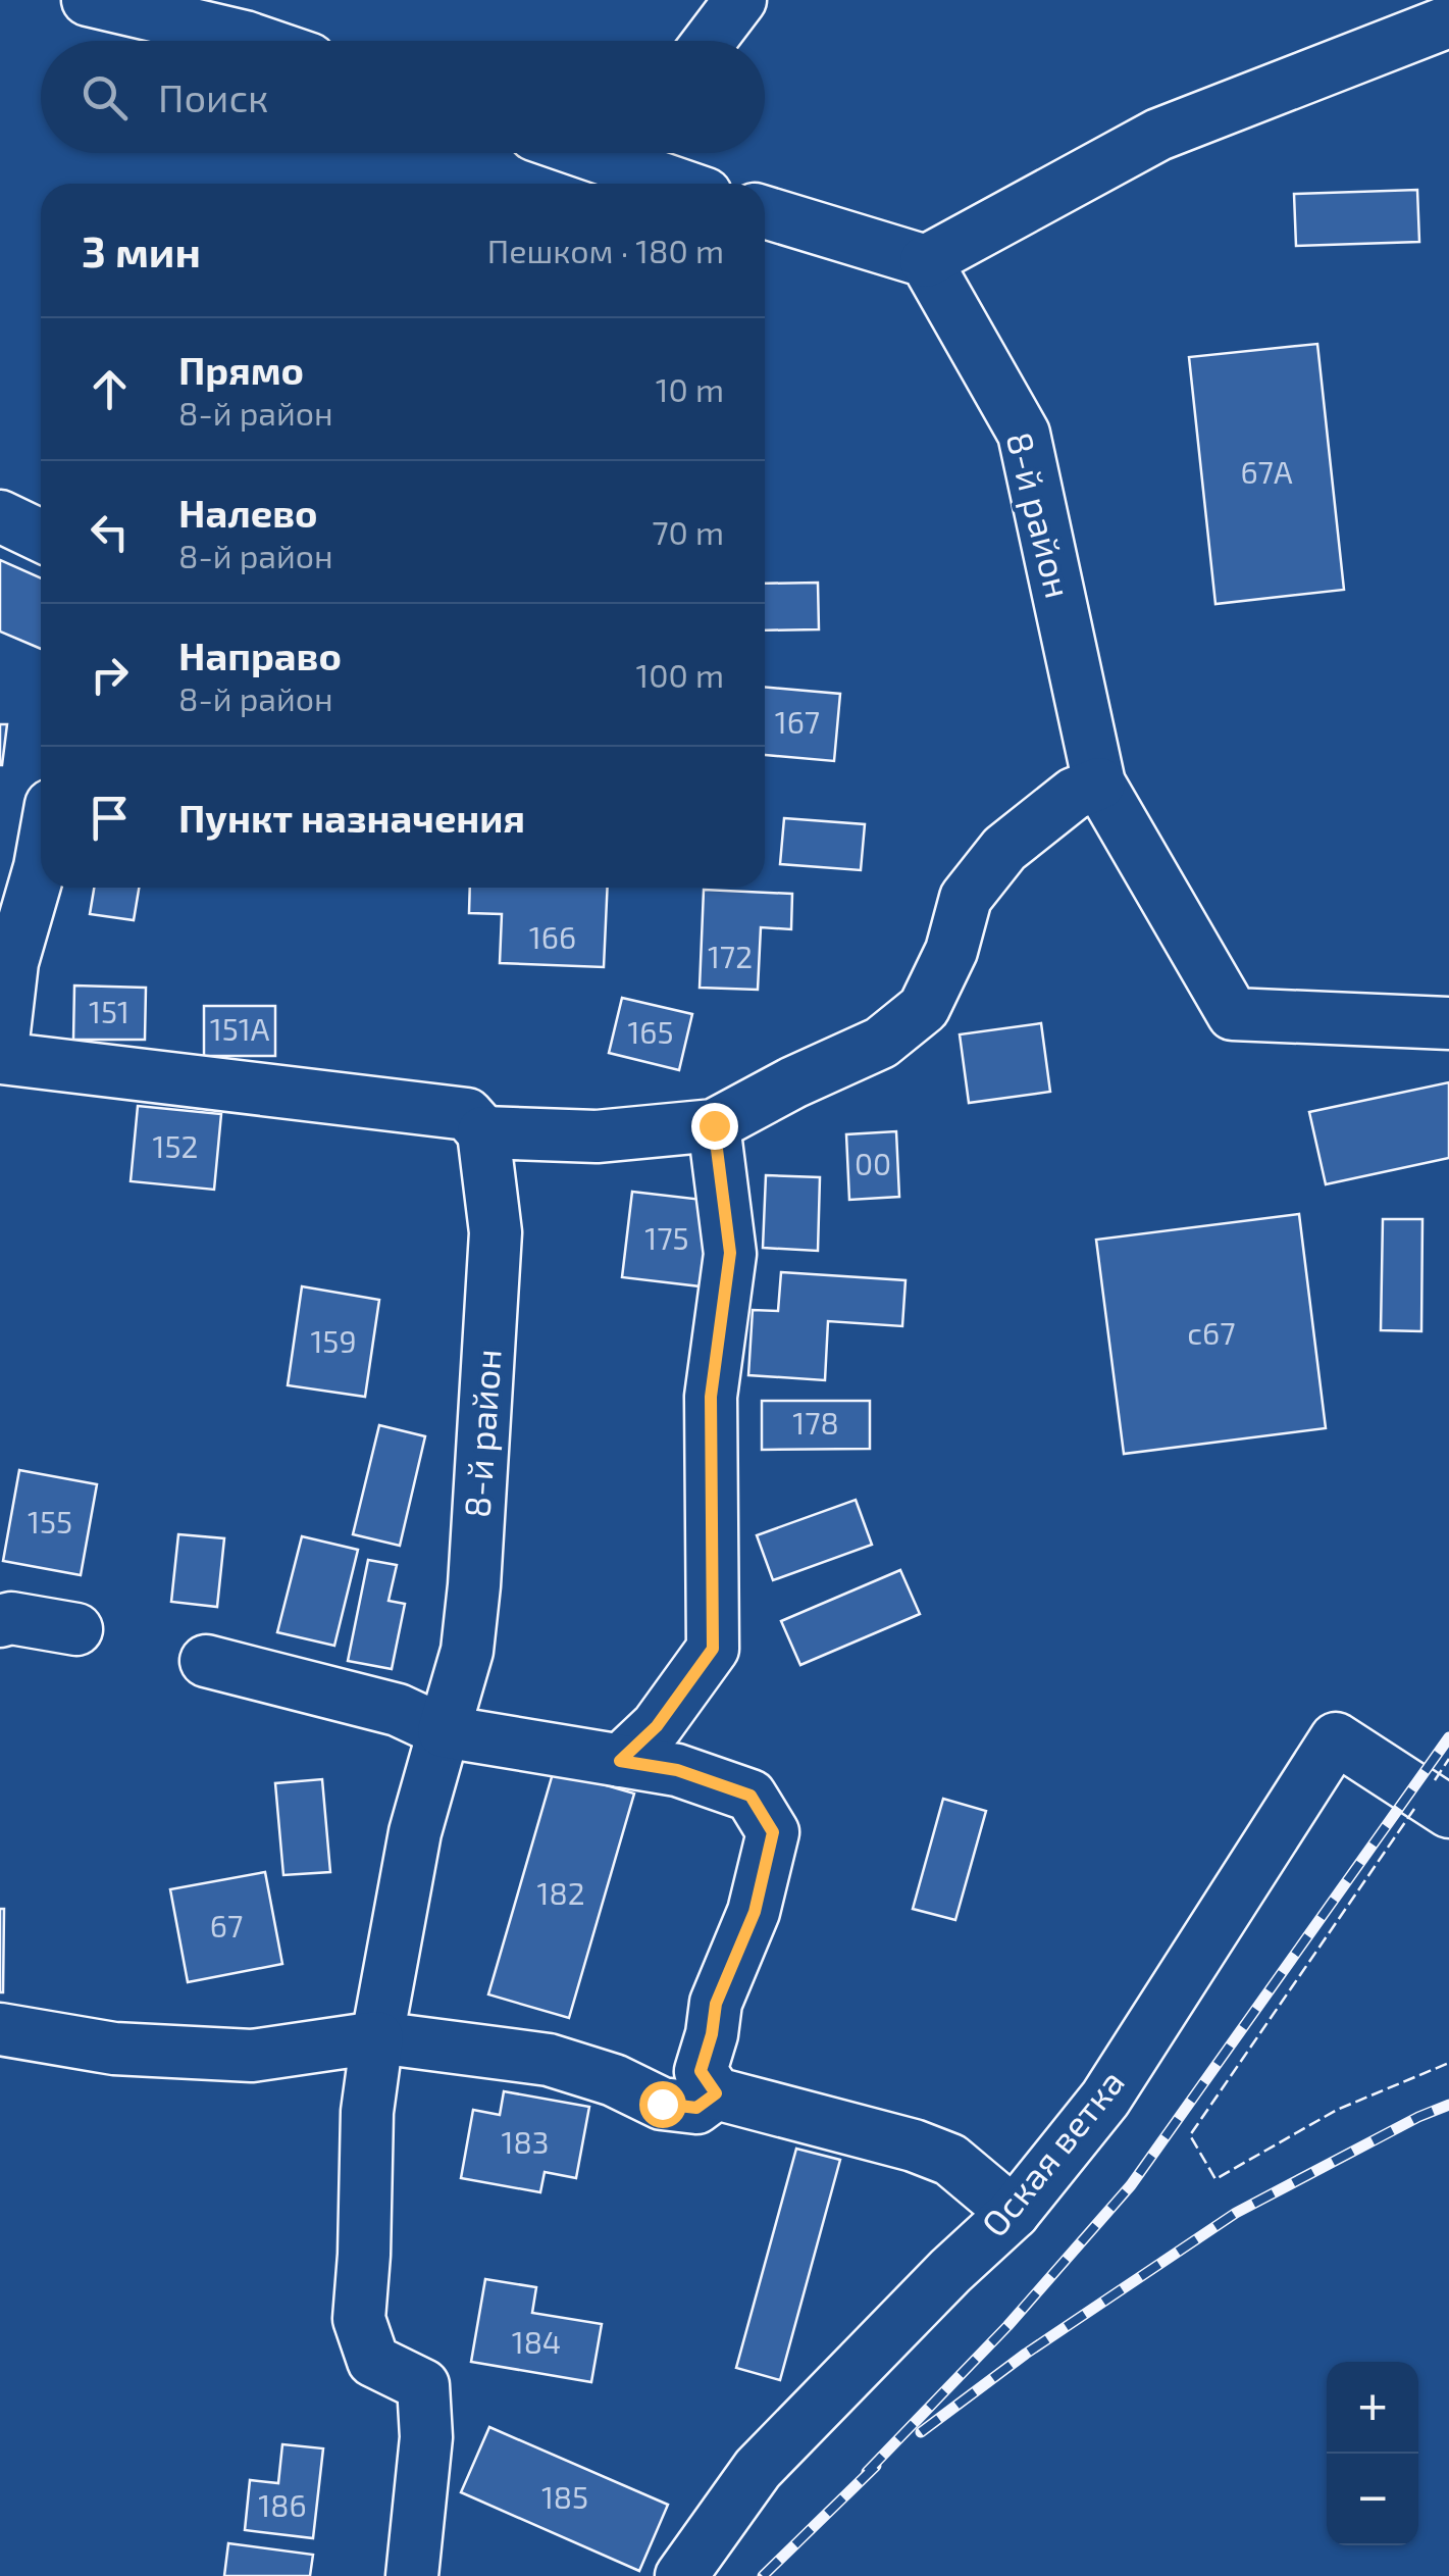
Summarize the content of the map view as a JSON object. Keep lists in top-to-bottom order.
{
  "streets": {
    "street": ["8-й район", "Оская ветка"]
  },
  "house_numbers": [
    "67А",
    "167",
    "166",
    "172",
    "151",
    "151А",
    "165",
    "152",
    "00",
    "175",
    "с67",
    "159",
    "178",
    "155",
    "182",
    "67",
    "183",
    "184",
    "185",
    "186"
  ],
  "page": {
    "search": "Поиск",
    "heading": ["3 мин", "Пешком · 180 m"],
    "list": [
      ["Прямо", "8-й район", "10 m"],
      ["Налево", "8-й район", "70 m"],
      ["Направо", "8-й район", "100 m"],
      "Пункт назначения"
    ],
    "map_buttons": ["+", "−"]
  }
}
